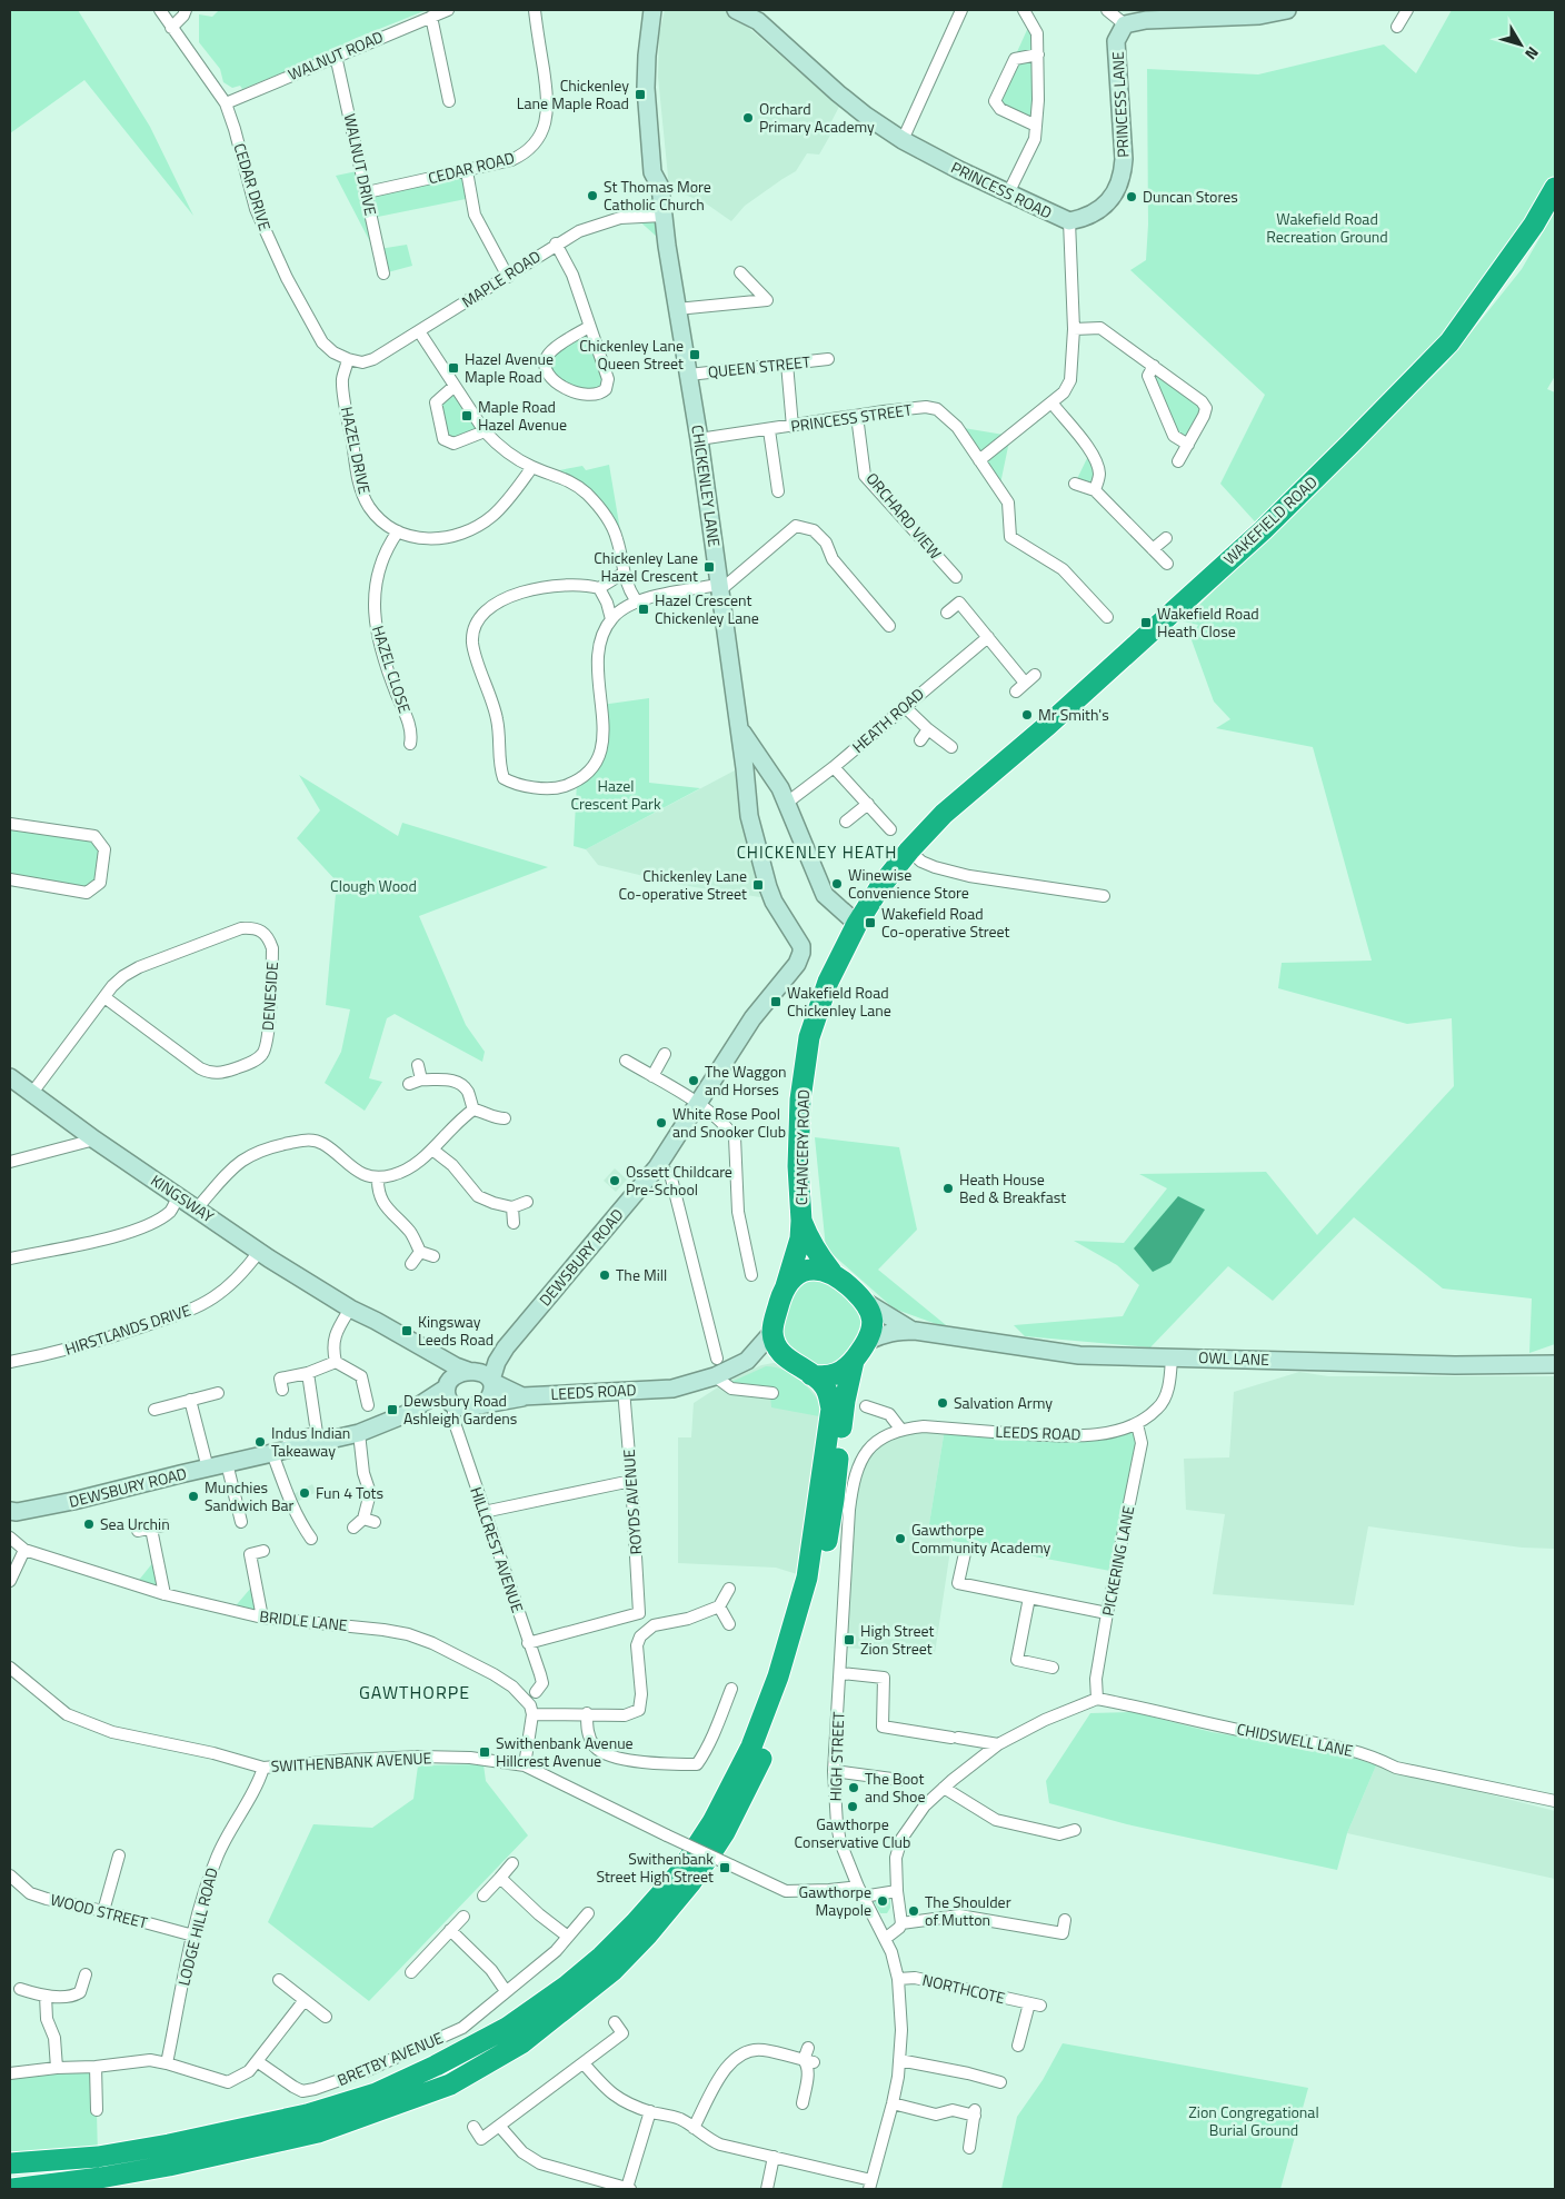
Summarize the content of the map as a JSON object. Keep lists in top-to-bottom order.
{
  "streets": {
    "highway": ["WAKEFIELD ROAD", "CHANCERY ROAD"],
    "street": [
      "WALNUT ROAD",
      "PRINCESS LANE",
      "WALNUT DRIVE",
      "CEDAR ROAD",
      "CEDAR DRIVE",
      "PRINCESS ROAD",
      "MAPLE ROAD",
      "QUEEN STREET",
      "PRINCESS STREET",
      "HAZEL DRIVE",
      "CHICKENLEY LANE",
      "ORCHARD VIEW",
      "HAZEL CLOSE",
      "HEATH ROAD",
      "DENESIDE",
      "KINGSWAY",
      "DEWSBURY ROAD",
      "HIRSTLANDS DRIVE",
      "OWL LANE",
      "LEEDS ROAD",
      "ROYDS AVENUE",
      "HILLCREST AVENUE",
      "PICKERING LANE",
      "BRIDLE LANE",
      "CHIDSWELL LANE",
      "HIGH STREET",
      "SWITHENBANK AVENUE",
      "WOOD STREET",
      "LODGE HILL ROAD",
      "NORTHCOTE",
      "BRETBY AVENUE"
    ]
  },
  "crossings": [
    ["WALNUT ROAD", "WALNUT DRIVE"],
    ["WALNUT ROAD", "CEDAR DRIVE"],
    ["PRINCESS LANE", "PRINCESS ROAD"],
    ["WALNUT DRIVE", "CEDAR ROAD"],
    ["CEDAR DRIVE", "MAPLE ROAD"],
    ["CEDAR DRIVE", "HAZEL DRIVE"],
    ["PRINCESS ROAD", "PRINCESS STREET"],
    ["MAPLE ROAD", "HAZEL DRIVE"],
    ["MAPLE ROAD", "CHICKENLEY LANE"],
    ["QUEEN STREET", "CHICKENLEY LANE"],
    ["PRINCESS STREET", "CHICKENLEY LANE"],
    ["PRINCESS STREET", "ORCHARD VIEW"],
    ["HAZEL DRIVE", "HAZEL CLOSE"],
    ["WAKEFIELD ROAD", "CHANCERY ROAD"],
    ["DENESIDE", "KINGSWAY"],
    ["CHANCERY ROAD", "OWL LANE"],
    ["CHANCERY ROAD", "LEEDS ROAD"],
    ["KINGSWAY", "DEWSBURY ROAD"],
    ["KINGSWAY", "HIRSTLANDS DRIVE"],
    ["KINGSWAY", "LEEDS ROAD"],
    ["KINGSWAY", "HILLCREST AVENUE"],
    ["DEWSBURY ROAD", "LEEDS ROAD"],
    ["DEWSBURY ROAD", "HILLCREST AVENUE"],
    ["OWL LANE", "LEEDS ROAD"],
    ["LEEDS ROAD", "ROYDS AVENUE"],
    ["LEEDS ROAD", "HILLCREST AVENUE"],
    ["LEEDS ROAD", "PICKERING LANE"],
    ["LEEDS ROAD", "HIGH STREET"],
    ["ROYDS AVENUE", "HILLCREST AVENUE"],
    ["PICKERING LANE", "CHIDSWELL LANE"],
    ["HIGH STREET", "SWITHENBANK AVENUE"],
    ["HIGH STREET", "NORTHCOTE"],
    ["SWITHENBANK AVENUE", "LODGE HILL ROAD"],
    ["WOOD STREET", "LODGE HILL ROAD"]
  ],
  "districts": ["CHICKENLEY HEATH", "GAWTHORPE"],
  "parks": [
    "Wakefield Road Recreation Ground",
    "Hazel Crescent Park",
    "Clough Wood",
    "Zion Congregational Burial Ground"
  ],
  "places": {
    "transit": [
      "Chickenley Lane Maple Road",
      "Chickenley Lane Queen Street",
      "Hazel Avenue Maple Road",
      "Maple Road Hazel Avenue",
      "Chickenley Lane Hazel Crescent",
      "Hazel Crescent Chickenley Lane",
      "Wakefield Road Heath Close",
      "Chickenley Lane Co-operative Street",
      "Wakefield Road Co-operative Street",
      "Wakefield Road Chickenley Lane",
      "Kingsway Leeds Road",
      "Dewsbury Road Ashleigh Gardens",
      "High Street Zion Street",
      "Swithenbank Avenue Hillcrest Avenue",
      "Swithenbank Street High Street"
    ],
    "other": [
      "Orchard Primary Academy",
      "St Thomas More Catholic Church",
      "Duncan Stores",
      "Mr Smith's",
      "Winewise Convenience Store",
      "The Waggon and Horses",
      "White Rose Pool and Snooker Club",
      "Ossett Childcare Pre-School",
      "Heath House Bed & Breakfast",
      "The Mill",
      "Salvation Army",
      "Indus Indian Takeaway",
      "Fun 4 Tots",
      "Munchies Sandwich Bar",
      "Sea Urchin",
      "Gawthorpe Community Academy",
      "The Boot and Shoe",
      "Gawthorpe Conservative Club",
      "Gawthorpe Maypole",
      "The Shoulder of Mutton"
    ]
  },
  "north": "bottom right"
}
